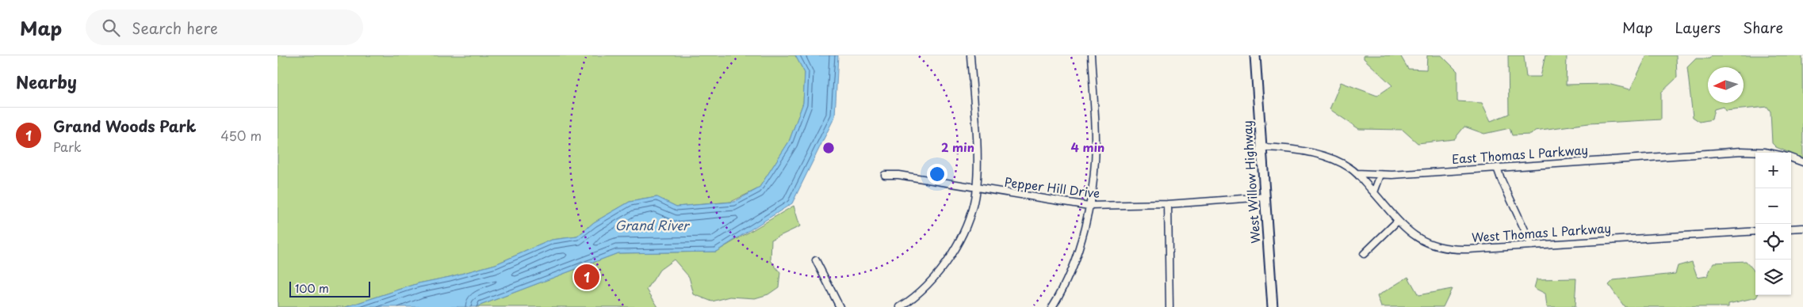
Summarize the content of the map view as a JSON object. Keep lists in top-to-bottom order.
{
  "streets": {
    "street": [
      "East Thomas L Parkway",
      "West Willow Highway",
      "Pepper Hill Drive",
      "West Thomas L Parkway"
    ]
  },
  "crossings": [
    ["East Thomas L Parkway", "West Willow Highway"],
    ["East Thomas L Parkway", "West Thomas L Parkway"],
    ["West Willow Highway", "Pepper Hill Drive"]
  ],
  "water": ["Grand River"],
  "scale_bar": "100 m",
  "north": "left",
  "page": {
    "header": "Map",
    "search": "Search here",
    "nav": ["Map", "Layers", "Share"],
    "heading": "Nearby",
    "list": [
      {
        "mark": "1",
        "name": "Grand Woods Park",
        "note": "Park",
        "value": "450 m"
      }
    ],
    "map_buttons": ["+", "−"],
    "pins": "1",
    "scale": "100 m"
  },
  "rings": ["2 min", "4 min"]
}
